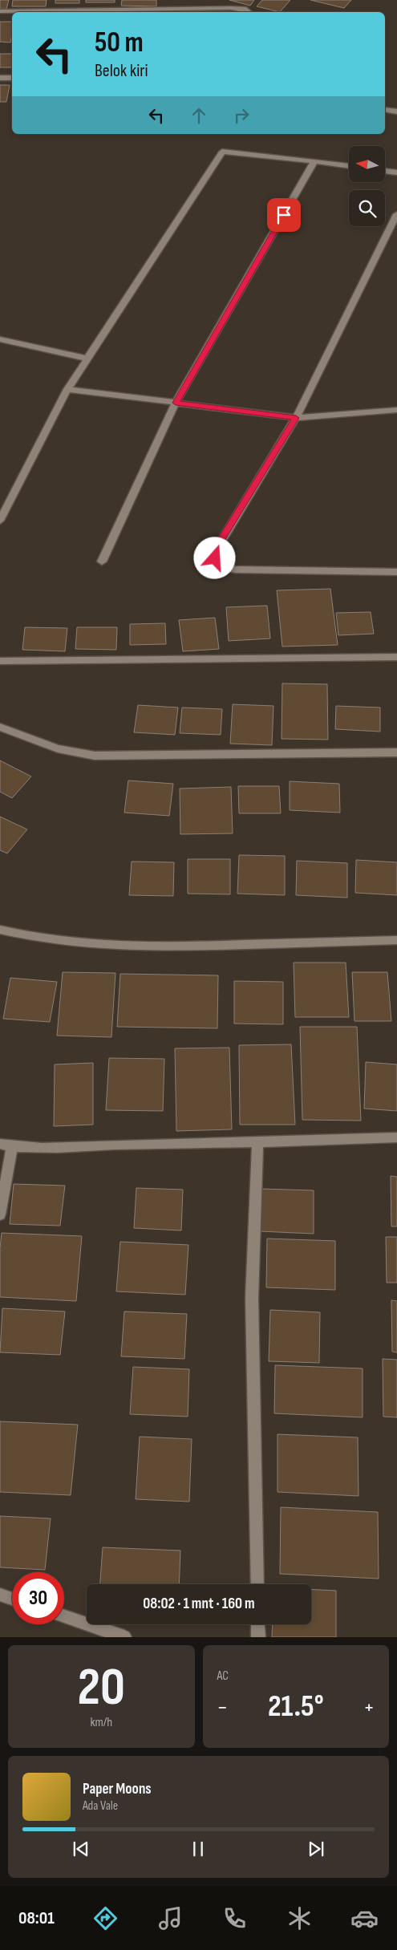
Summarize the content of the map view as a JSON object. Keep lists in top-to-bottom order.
{
  "north": "left",
  "page": {
    "turn": ["50 m", "Belok kiri"],
    "limit": "30",
    "trip": "08:02 · 1 mnt · 160 m",
    "tile": [
      ["20", "km/h"],
      "AC"
    ],
    "heat": ["−", "21.5°", "+"],
    "song": ["Paper Moons", "Ada Vale"],
    "tabs": "08:01"
  }
}
